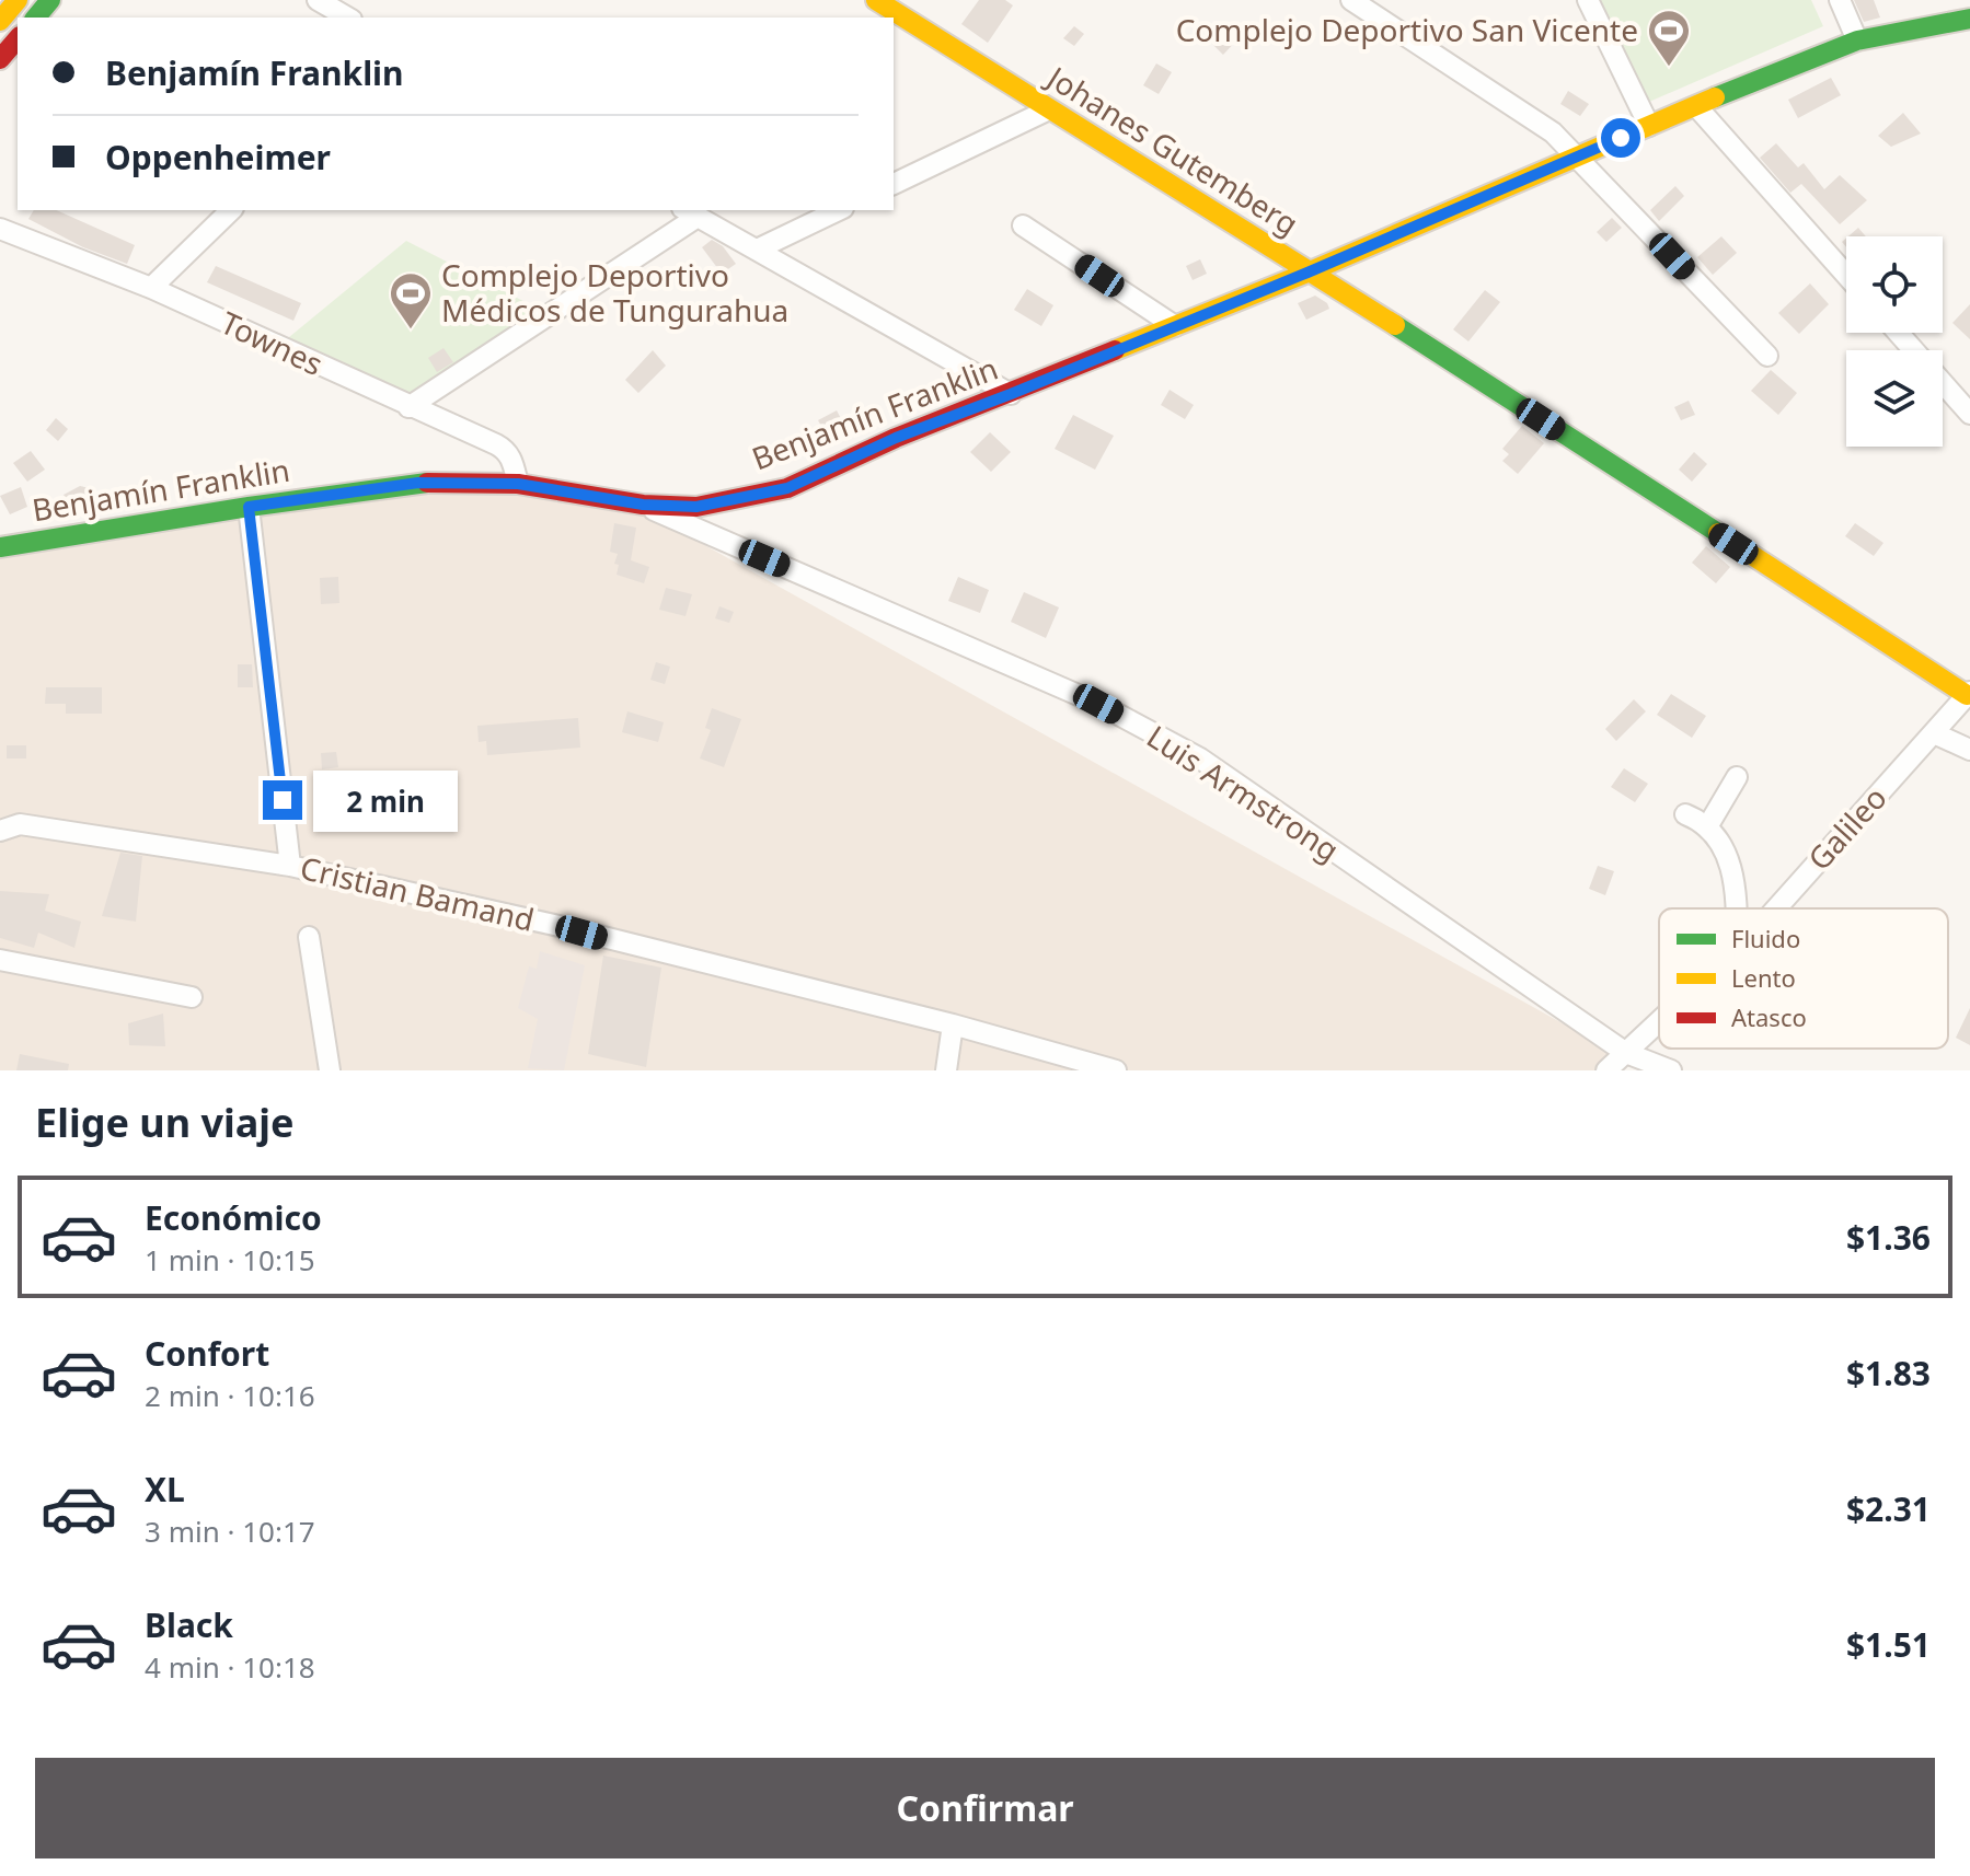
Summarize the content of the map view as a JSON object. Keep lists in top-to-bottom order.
{
  "streets": {
    "street": [
      "Johanes Gutemberg",
      "Townes",
      "Benjamín Franklin",
      "Luis Armstrong",
      "Galileo",
      "Cristian Bamand"
    ]
  },
  "crossings": [
    ["Johanes Gutemberg", "Benjamín Franklin"],
    ["Johanes Gutemberg", "Galileo"],
    ["Townes", "Benjamín Franklin"],
    ["Benjamín Franklin", "Luis Armstrong"],
    ["Luis Armstrong", "Galileo"]
  ],
  "places": {
    "sports": ["Complejo Deportivo San Vicente", "Complejo Deportivo Médicos de Tungurahua"]
  },
  "legend": ["Fluido", "Lento", "Atasco"],
  "page": {
    "banner": ["Benjamín Franklin", "Oppenheimer"],
    "bubble": "2 min",
    "heading": "Elige un viaje",
    "list": [
      {
        "name": "Económico",
        "note": "1 min · 10:15",
        "value": "$1.36"
      },
      {
        "name": "Confort",
        "note": "2 min · 10:16",
        "value": "$1.83"
      },
      {
        "name": "XL",
        "note": "3 min · 10:17",
        "value": "$2.31"
      },
      {
        "name": "Black",
        "note": "4 min · 10:18",
        "value": "$1.51"
      }
    ],
    "buttons": "Confirmar"
  }
}
